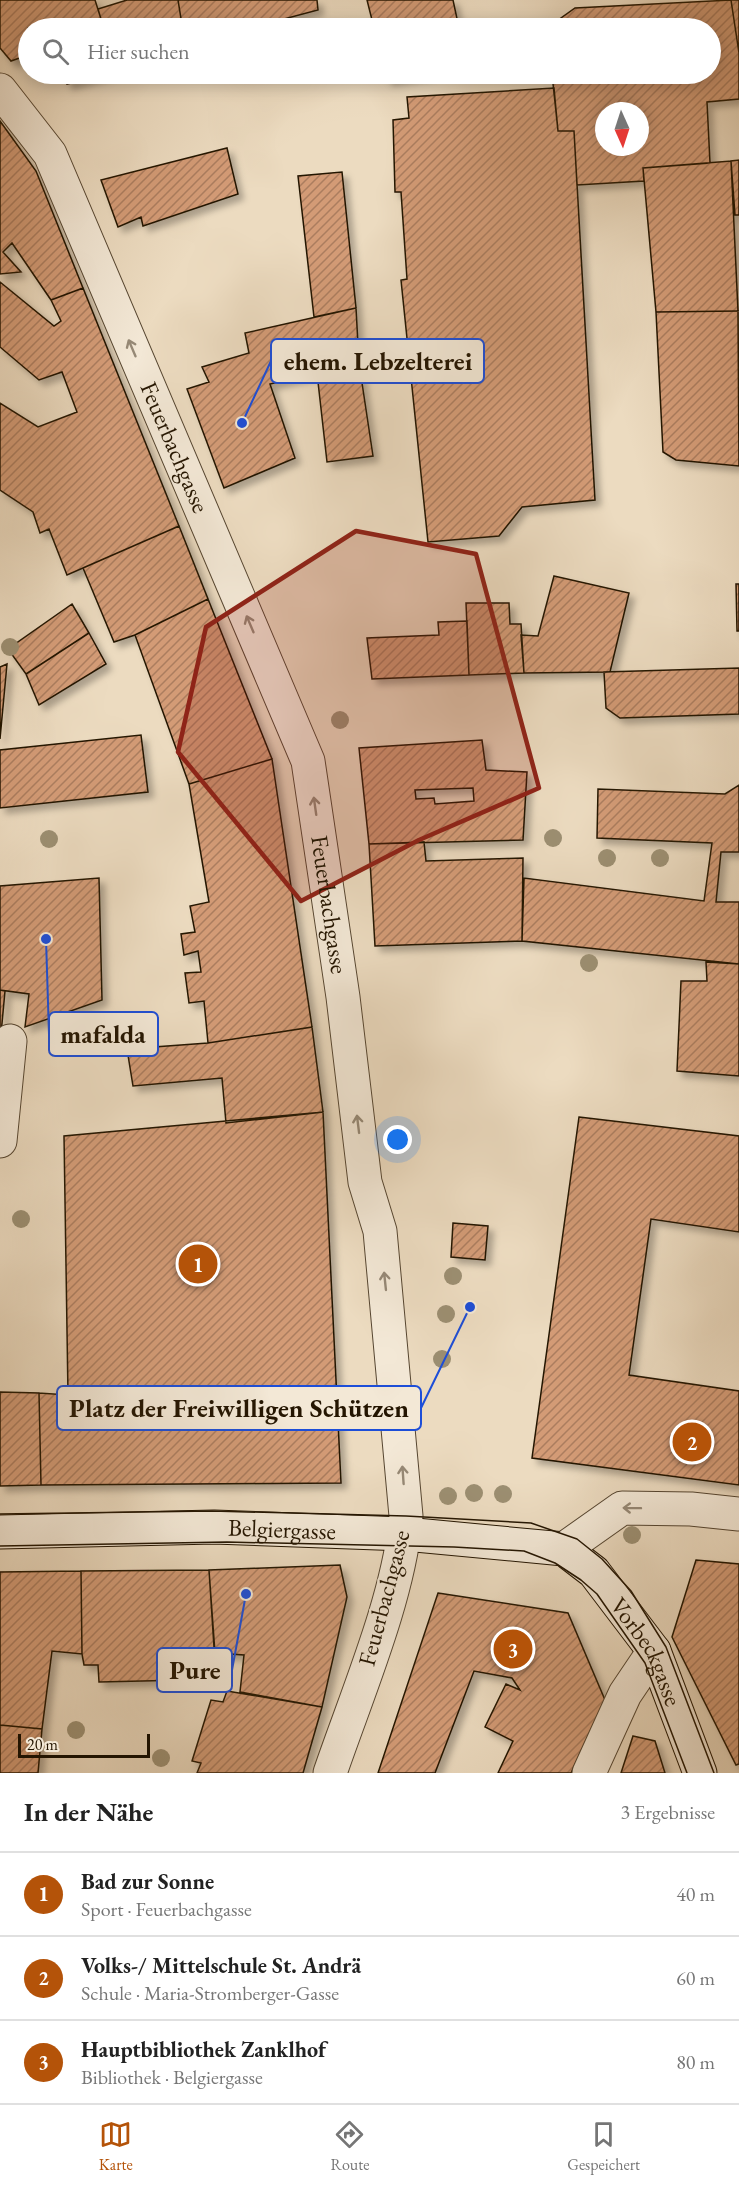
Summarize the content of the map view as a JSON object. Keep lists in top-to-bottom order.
{
  "streets": {
    "street": ["Feuerbachgasse", "Belgiergasse", "Vorbeckgasse"]
  },
  "crossings": [
    ["Feuerbachgasse", "Belgiergasse"],
    ["Belgiergasse", "Vorbeckgasse"]
  ],
  "one_way": ["Feuerbachgasse"],
  "places": [
    "ehem. Lebzelterei",
    "mafalda",
    "Platz der Freiwilligen Schützen",
    "Pure"
  ],
  "scale_bar": "20 m",
  "north": "bottom",
  "page": {
    "search": "Hier suchen",
    "pins": ["1", "2", "3"],
    "scale": "20 m",
    "heading": ["In der Nähe", "3 Ergebnisse"],
    "list": [
      {
        "mark": "1",
        "name": "Bad zur Sonne",
        "note": "Sport · Feuerbachgasse",
        "value": "40 m"
      },
      {
        "mark": "2",
        "name": "Volks-/ Mittelschule St. Andrä",
        "note": "Schule · Maria-Stromberger-Gasse",
        "value": "60 m"
      },
      {
        "mark": "3",
        "name": "Hauptbibliothek Zanklhof",
        "note": "Bibliothek · Belgiergasse",
        "value": "80 m"
      }
    ],
    "nav": ["Karte", "Route", "Gespeichert"]
  }
}
